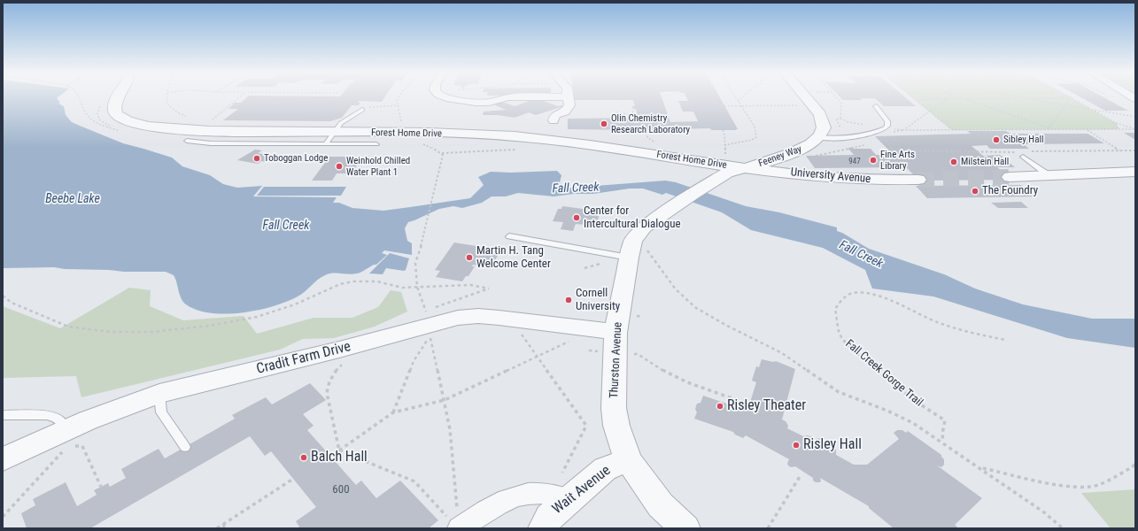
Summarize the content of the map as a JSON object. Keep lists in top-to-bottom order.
{
  "streets": {
    "street": [
      "Forest Home Drive",
      "Feeney Way",
      "University Avenue",
      "Cradit Farm Drive",
      "Thurston Avenue",
      "Wait Avenue"
    ],
    "path": ["Fall Creek Gorge Trail"]
  },
  "crossings": [
    ["Forest Home Drive", "Feeney Way"],
    ["Forest Home Drive", "University Avenue"],
    ["Forest Home Drive", "Thurston Avenue"],
    ["Feeney Way", "University Avenue"],
    ["Feeney Way", "Thurston Avenue"],
    ["University Avenue", "Thurston Avenue"],
    ["Cradit Farm Drive", "Thurston Avenue"],
    ["Thurston Avenue", "Wait Avenue"]
  ],
  "water": ["Fall Creek", "Beebe Lake"],
  "places": [
    "Olin Chemistry Research Laboratory",
    "Sibley Hall",
    "Toboggan Lodge",
    "Fine Arts Library",
    "Milstein Hall",
    "Weinhold Chilled Water Plant 1",
    "The Foundry",
    "Center for Intercultural Dialogue",
    "Martin H. Tang Welcome Center",
    "Cornell University",
    "Risley Theater",
    "Risley Hall",
    "Balch Hall"
  ],
  "house_numbers": ["947", "600"]
}
